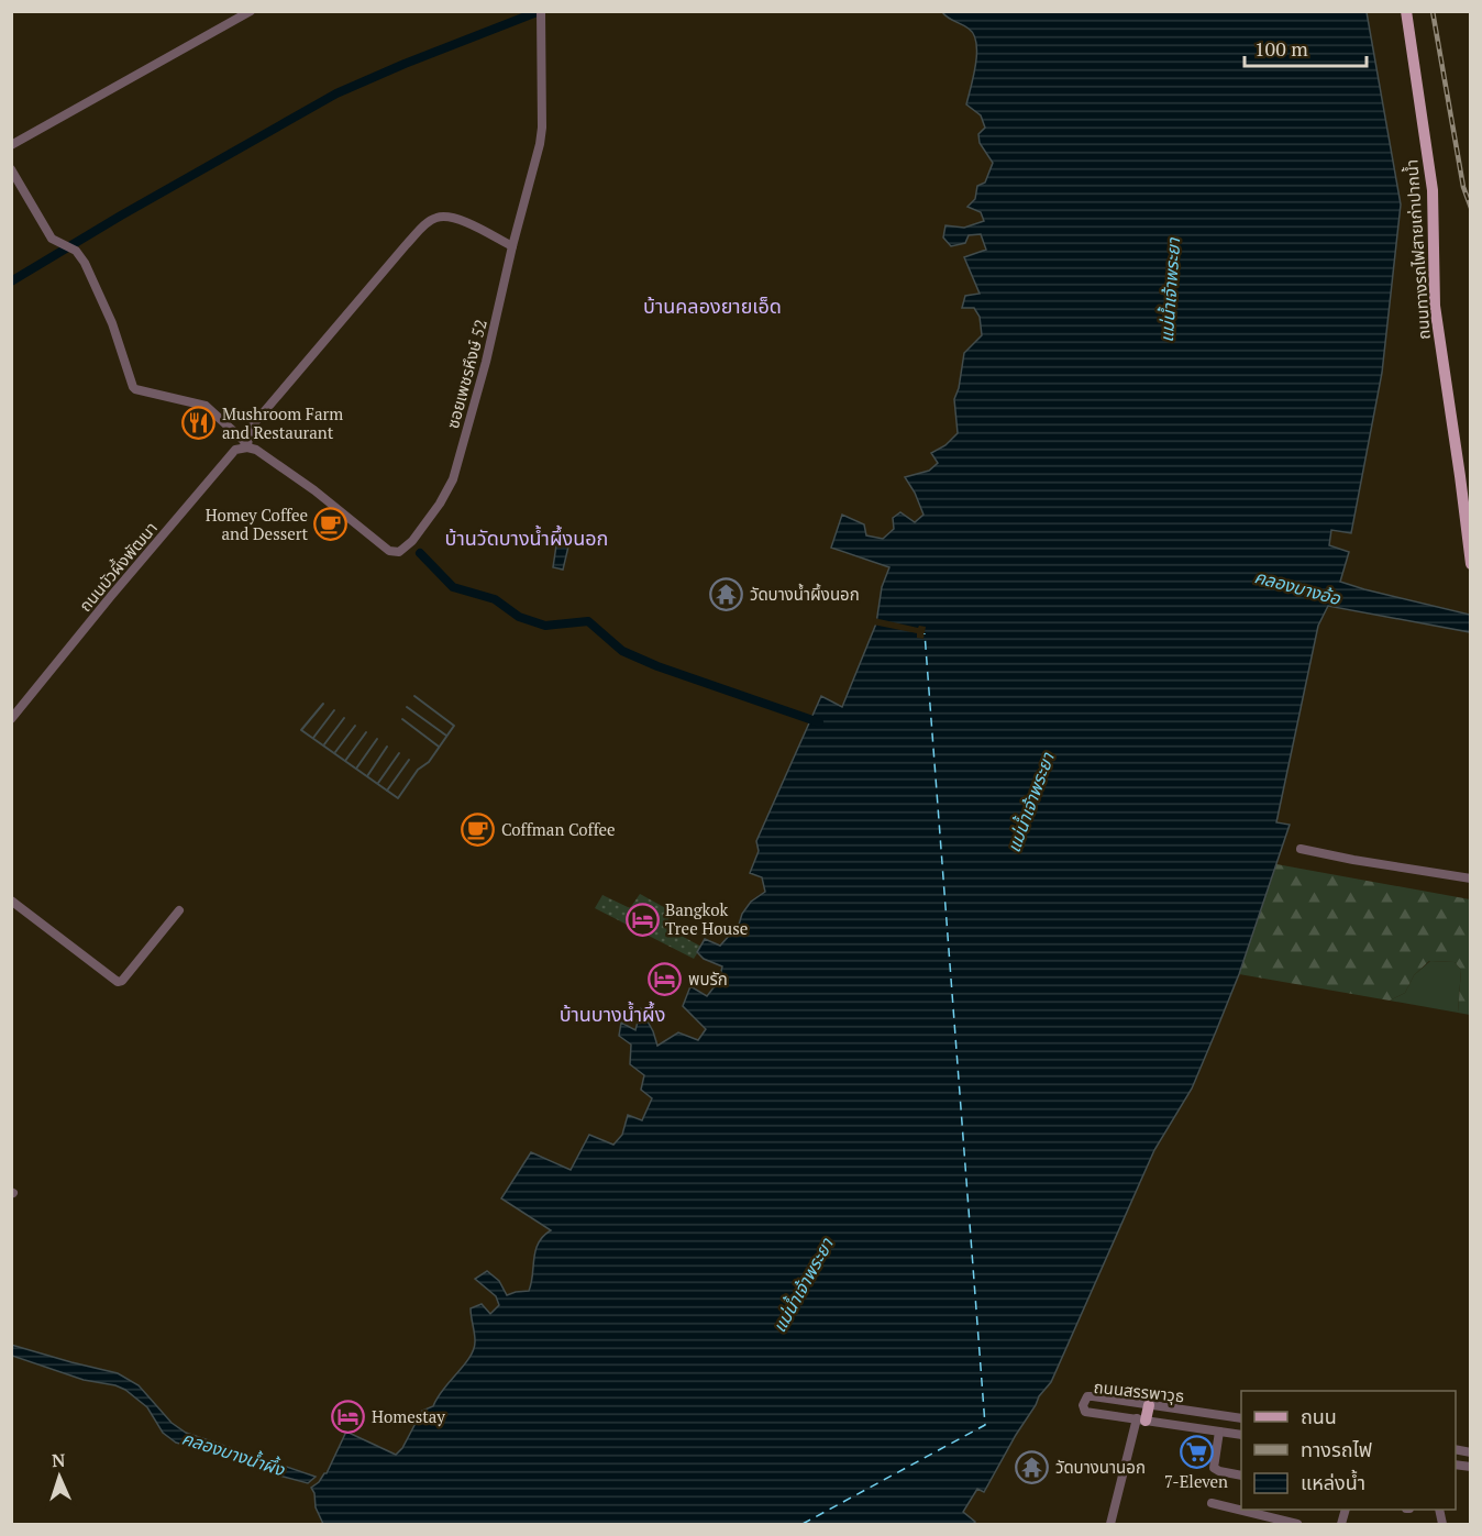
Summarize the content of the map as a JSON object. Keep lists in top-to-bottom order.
{
  "streets": {
    "main road": ["ถนนทางรถไฟสายเก่าปากน้ำ"],
    "street": ["ซอยเพชรหึงษ์ 52", "ถนนบัวผึ้งพัฒนา", "ถนนสรรพาวุธ"]
  },
  "crossings": [
    ["ซอยเพชรหึงษ์ 52", "ถนนบัวผึ้งพัฒนา"]
  ],
  "districts": ["บ้านคลองยายเอ็ด", "บ้านวัดบางน้ำผึ้งนอก", "บ้านบางน้ำผึ้ง"],
  "water": ["แม่น้ำเจ้าพระยา", "คลองบางอ้อ", "คลองบางน้ำผึ้ง"],
  "places": {
    "restaurant": ["Mushroom Farm and Restaurant"],
    "cafe": ["Homey Coffee and Dessert", "Coffman Coffee"],
    "temple": ["วัดบางน้ำผึ้งนอก", "วัดบางนานอก"],
    "hotel": ["Bangkok Tree House", "พบรัก", "Homestay"],
    "supermarket": ["7-Eleven"]
  },
  "legend": ["ถนน", "ทางรถไฟ", "แหล่งน้ำ"],
  "scale_bar": "100 m",
  "north": "top"
}
